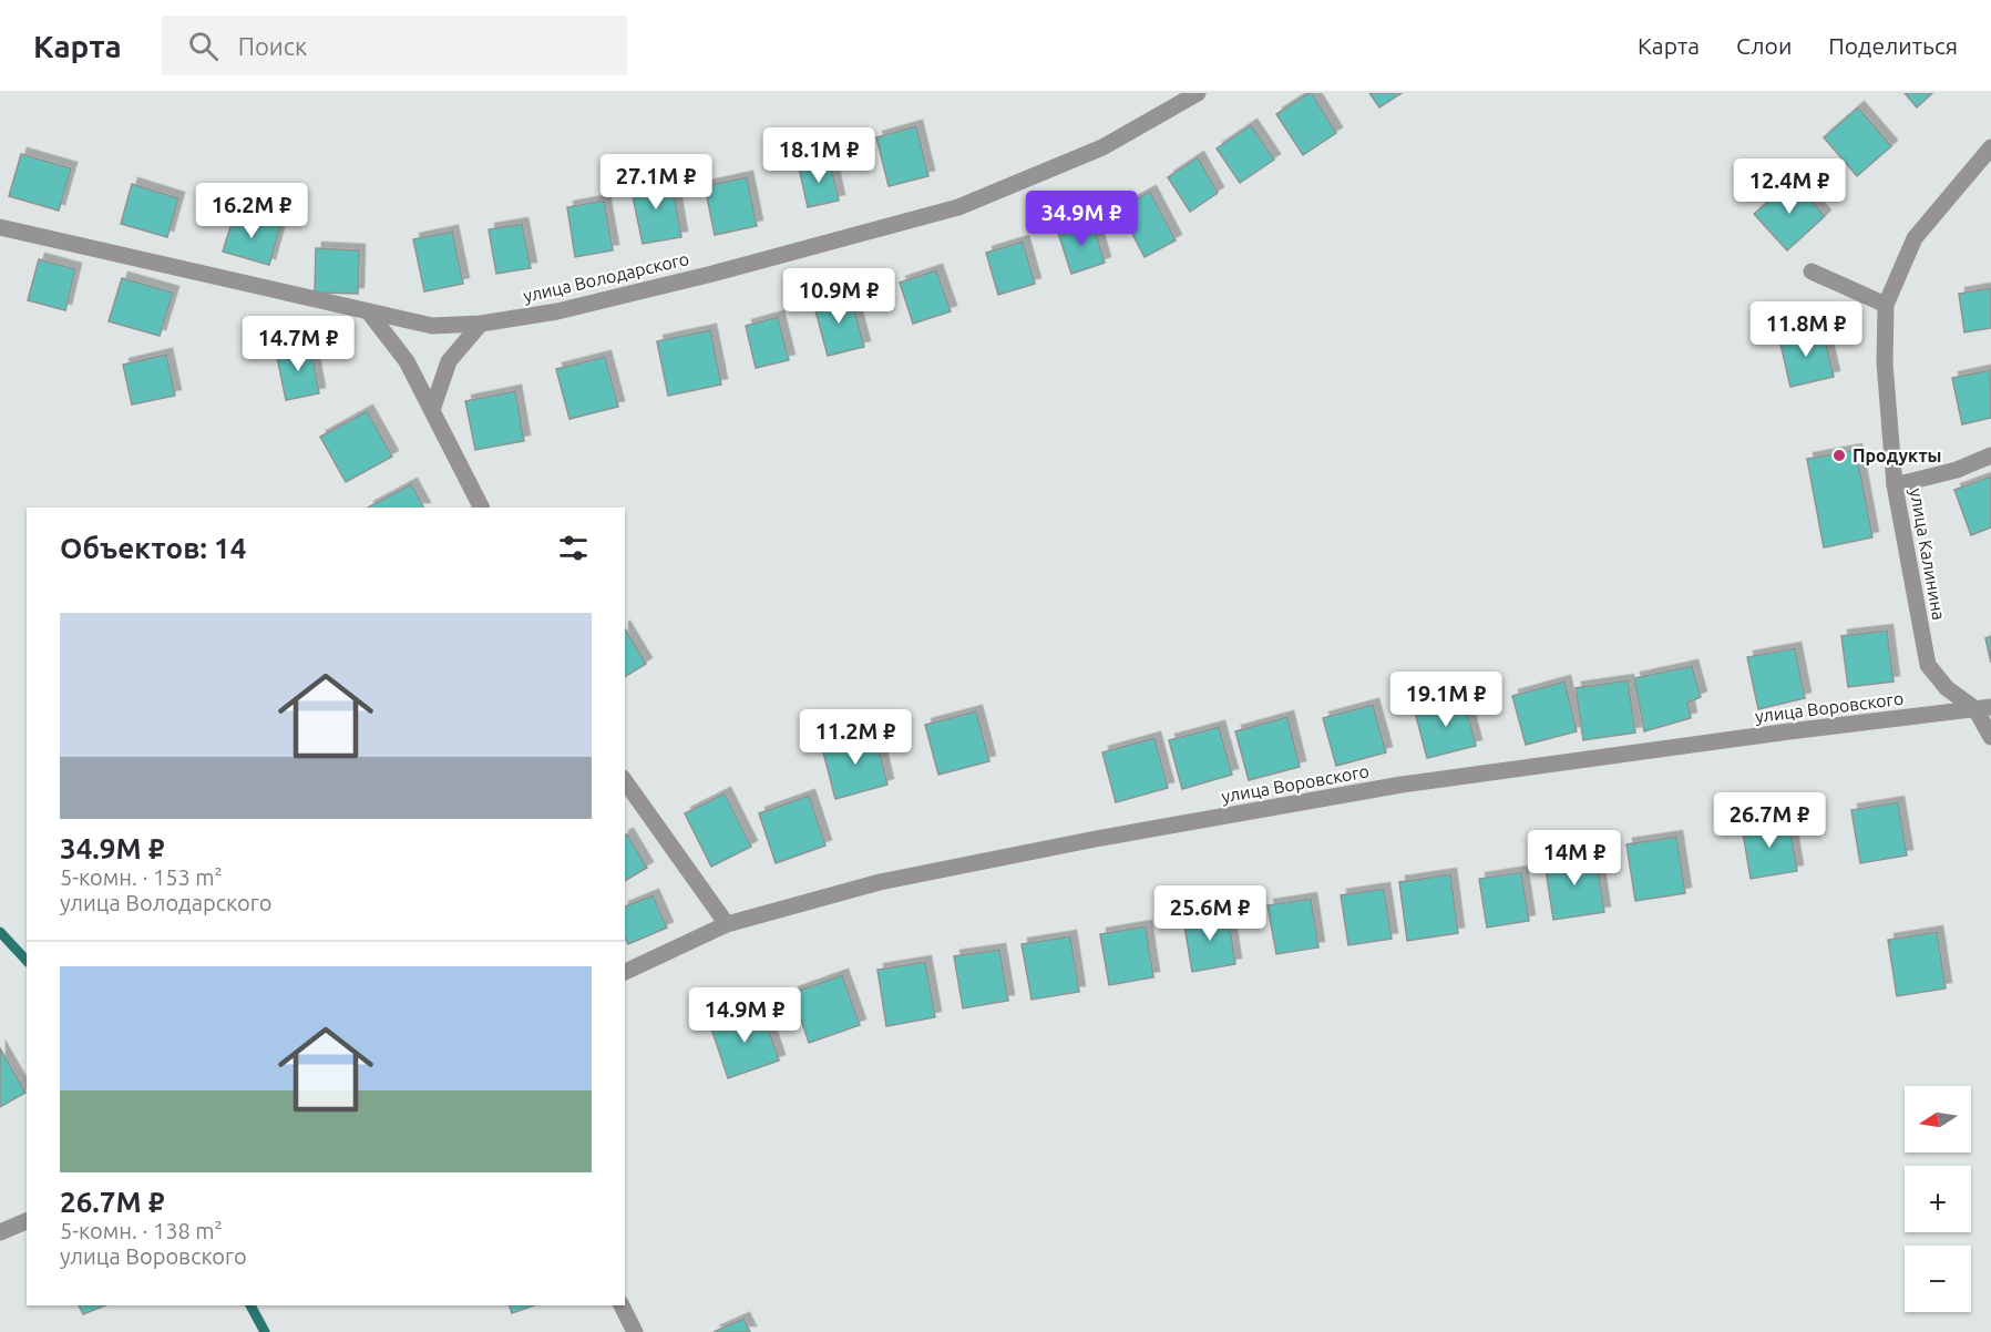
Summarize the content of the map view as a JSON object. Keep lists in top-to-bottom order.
{
  "streets": {
    "street": ["улица Володарского", "улица Калинина", "улица Воровского"]
  },
  "crossings": [
    ["улица Калинина", "улица Воровского"]
  ],
  "places": ["Продукты"],
  "north": "left",
  "page": {
    "header": "Карта",
    "search": "Поиск",
    "nav": ["Карта", "Слои", "Поделиться"],
    "price": [
      "18.1M ₽",
      "27.1M ₽",
      "12.4M ₽",
      "16.2M ₽",
      "34.9M ₽",
      "10.9M ₽",
      "11.8M ₽",
      "14.7M ₽",
      "19.1M ₽",
      "11.2M ₽",
      "26.7M ₽",
      "14M ₽",
      "25.6M ₽",
      "14.9M ₽"
    ],
    "heading": "Объектов: 14",
    "list": [
      {
        "name": "34.9M ₽",
        "note": "5-комн. · 153 m² · улица Володарского"
      },
      {
        "name": "26.7M ₽",
        "note": "5-комн. · 138 m² · улица Воровского"
      }
    ],
    "map_buttons": ["+", "−"]
  }
}
